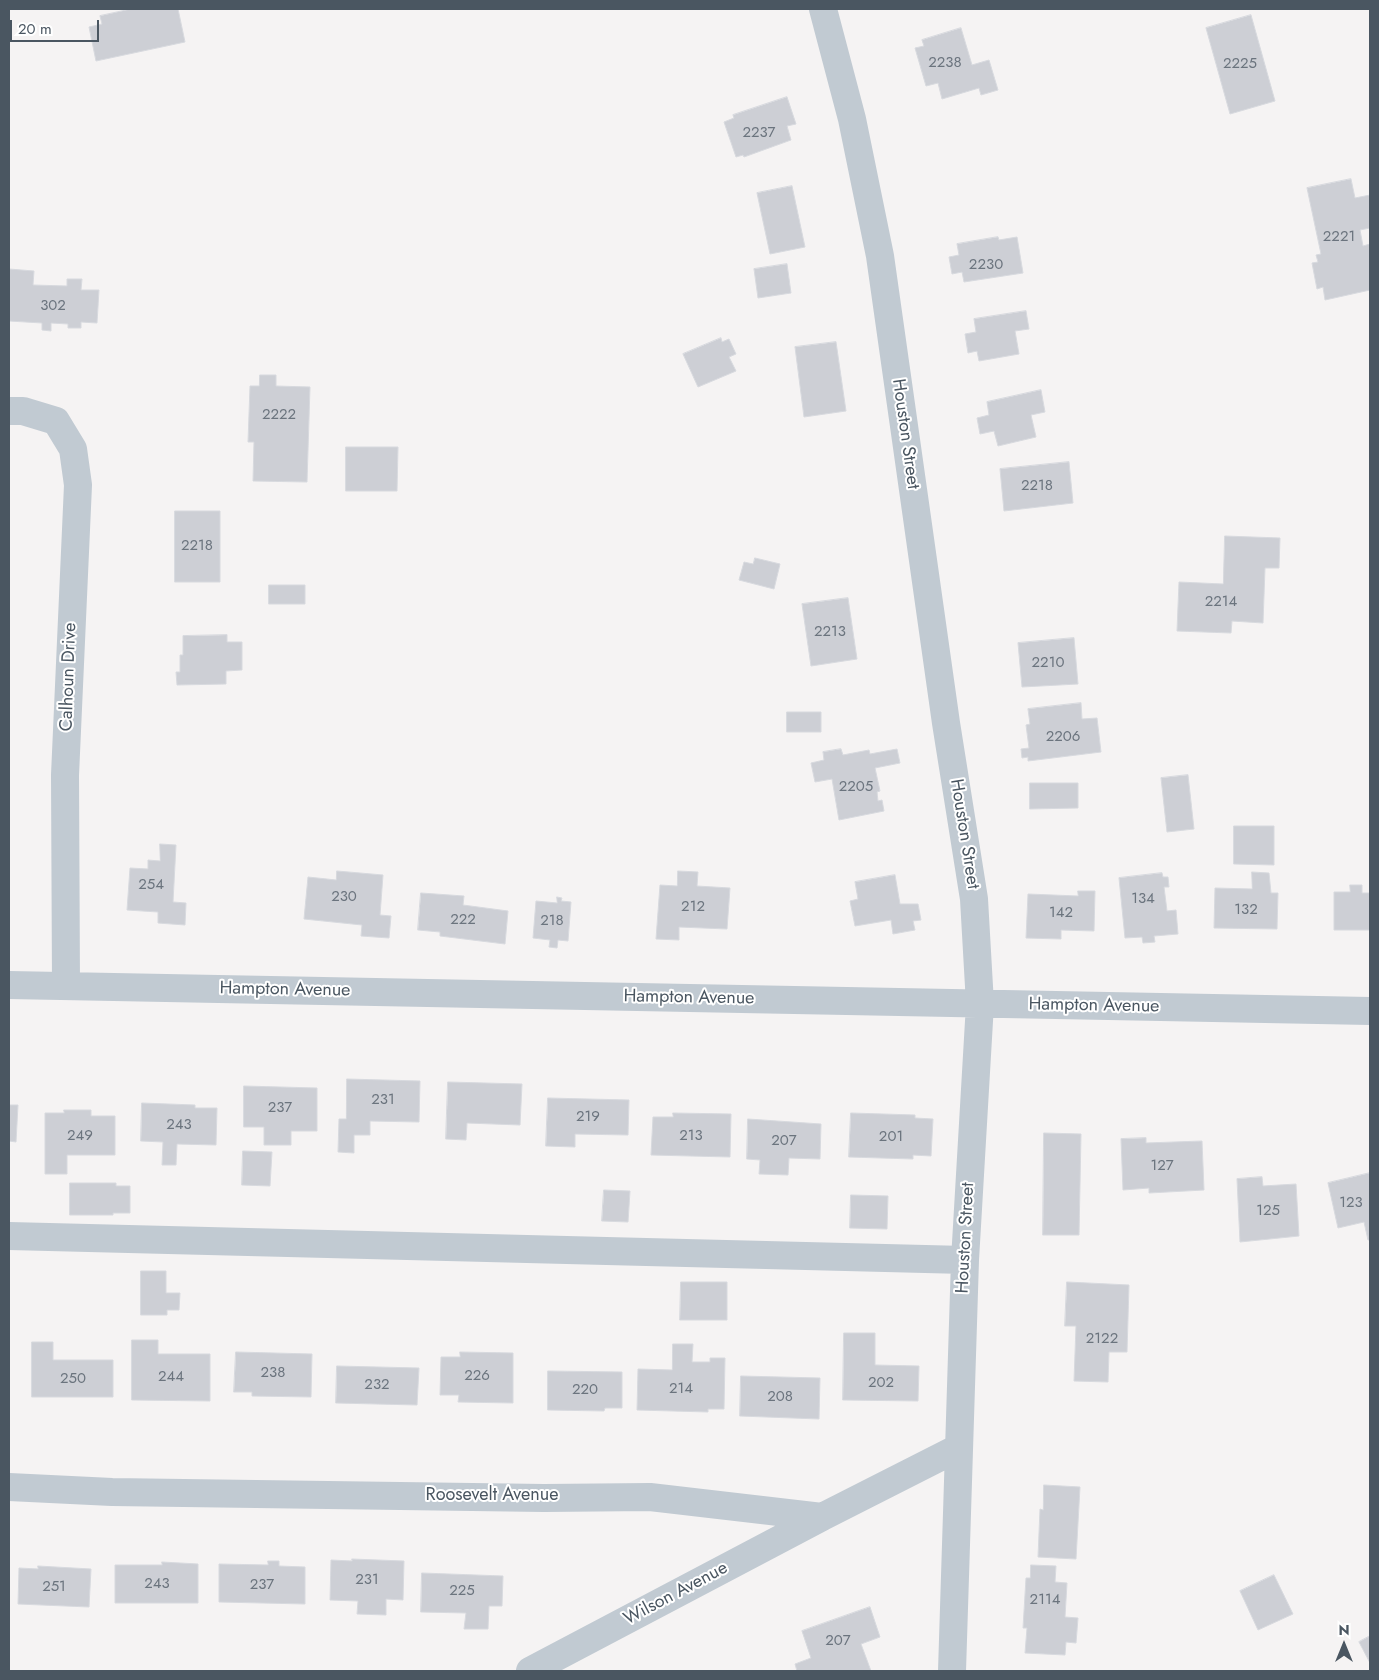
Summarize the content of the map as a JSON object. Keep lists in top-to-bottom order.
{
  "streets": {
    "street": [
      "Houston Street",
      "Calhoun Drive",
      "Hampton Avenue",
      "Roosevelt Avenue",
      "Wilson Avenue"
    ]
  },
  "crossings": [
    ["Houston Street", "Hampton Avenue"],
    ["Calhoun Drive", "Hampton Avenue"],
    ["Roosevelt Avenue", "Wilson Avenue"]
  ],
  "house_numbers": [
    "2238",
    "2225",
    "2237",
    "2221",
    "2230",
    "302",
    "2222",
    "2218",
    "2218",
    "2214",
    "2213",
    "2210",
    "2206",
    "2205",
    "254",
    "230",
    "134",
    "212",
    "132",
    "142",
    "222",
    "218",
    "231",
    "237",
    "219",
    "243",
    "249",
    "213",
    "201",
    "207",
    "127",
    "123",
    "125",
    "2122",
    "238",
    "226",
    "244",
    "250",
    "202",
    "232",
    "214",
    "220",
    "208",
    "231",
    "243",
    "237",
    "251",
    "225",
    "2114",
    "207"
  ],
  "scale_bar": "20 m",
  "north": "top"
}
